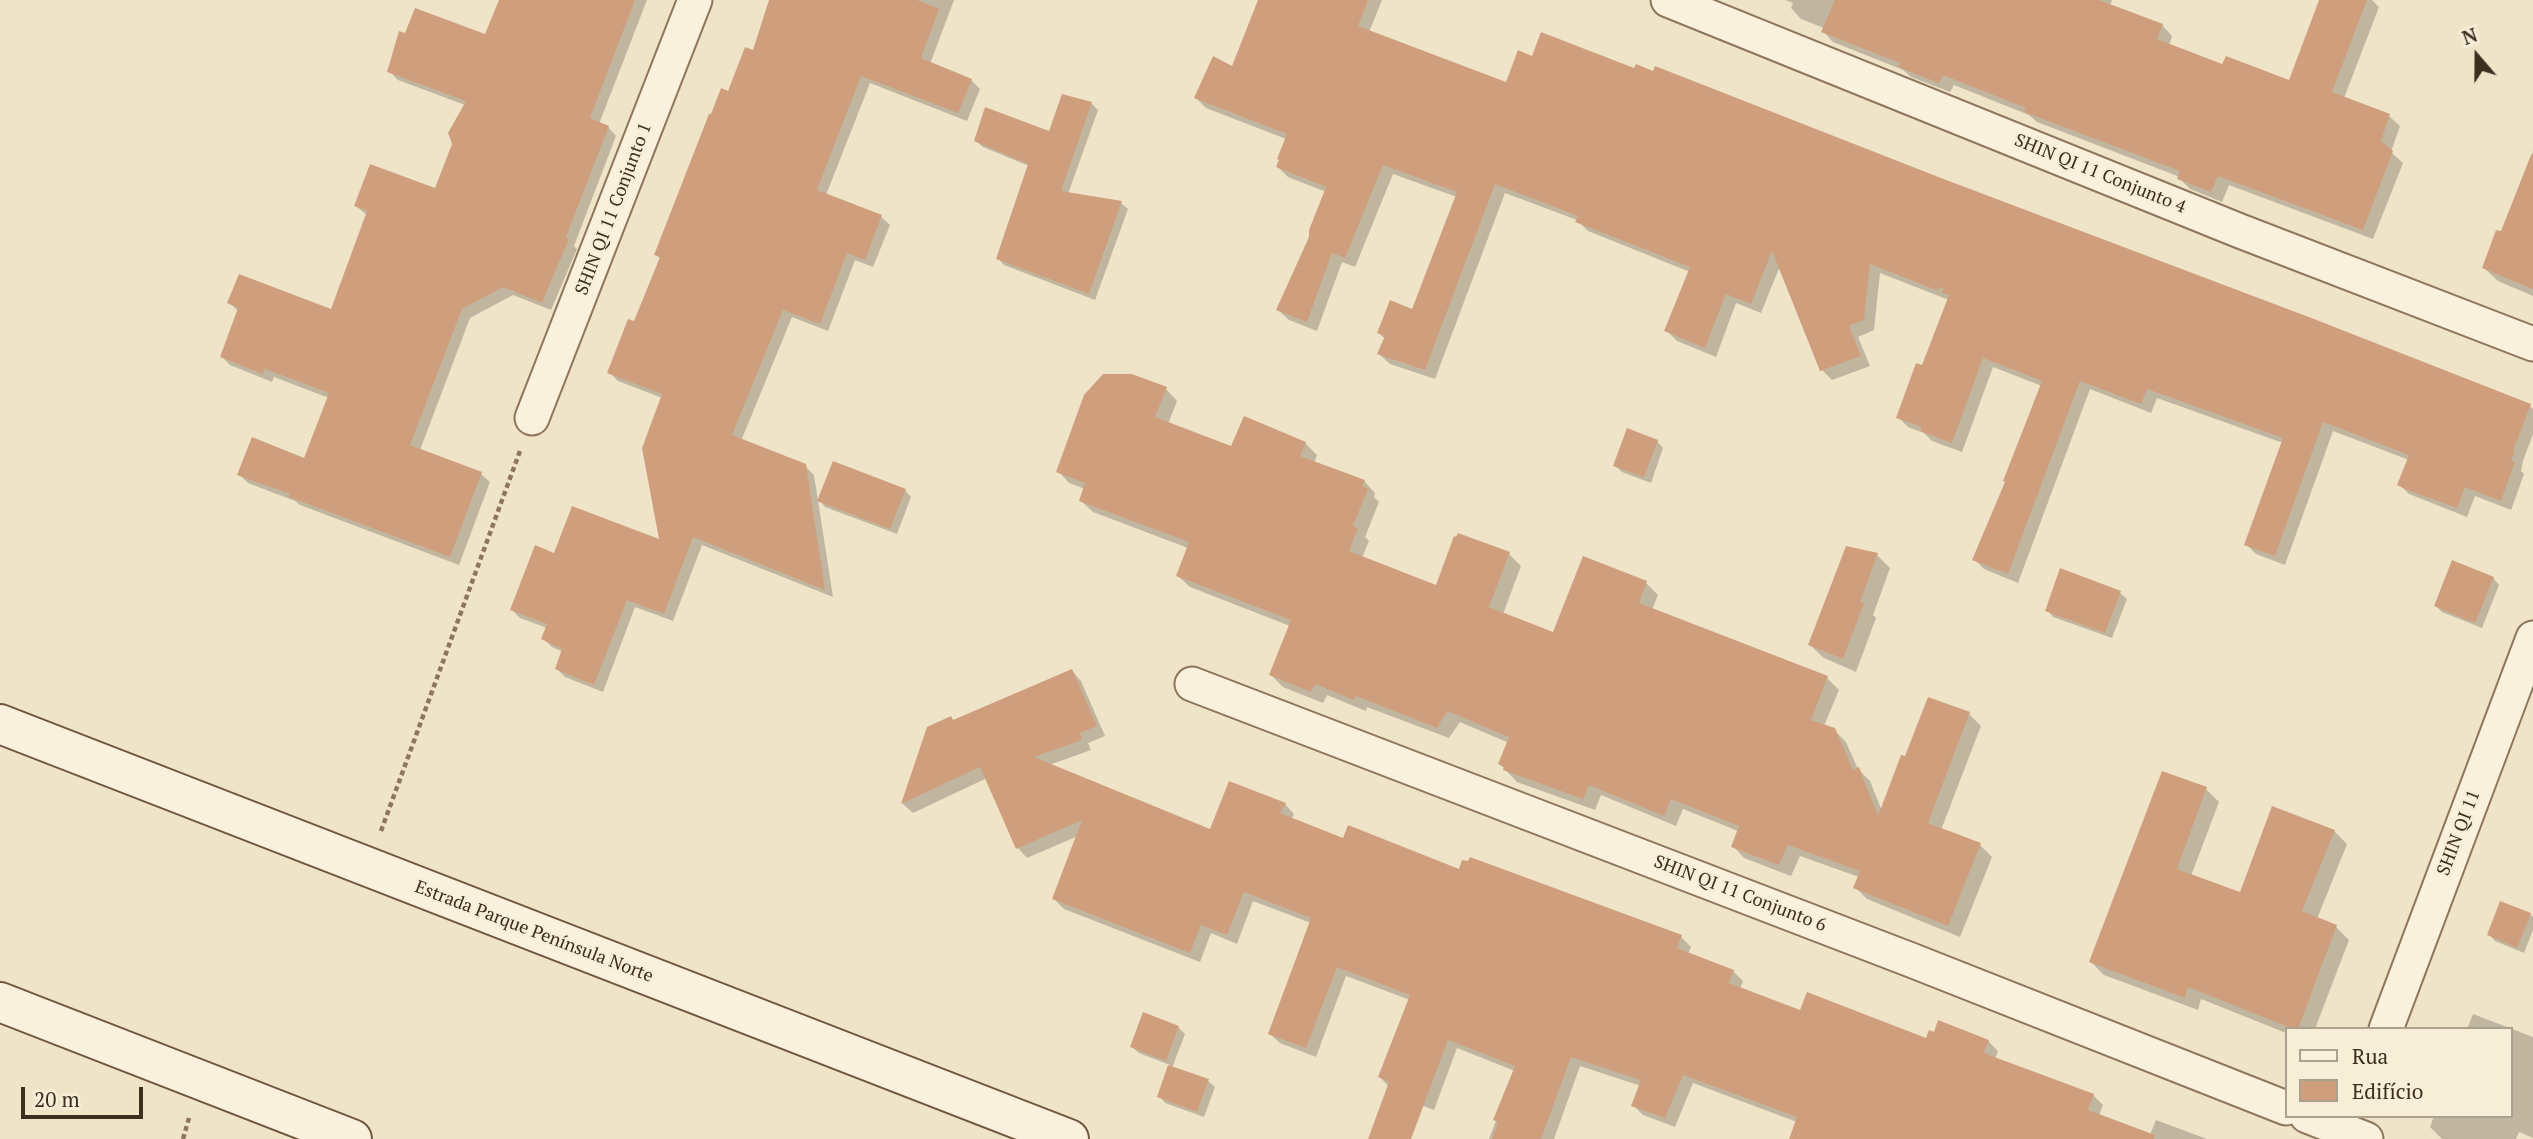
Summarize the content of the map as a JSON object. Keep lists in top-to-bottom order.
{
  "streets": {
    "main road": ["Estrada Parque Península Norte"],
    "street": [
      "SHIN QI 11 Conjunto 4",
      "SHIN QI 11 Conjunto 1",
      "SHIN QI 11",
      "SHIN QI 11 Conjunto 6"
    ]
  },
  "legend": ["Rua", "Edifício"],
  "scale_bar": "20 m",
  "north": "top"
}
